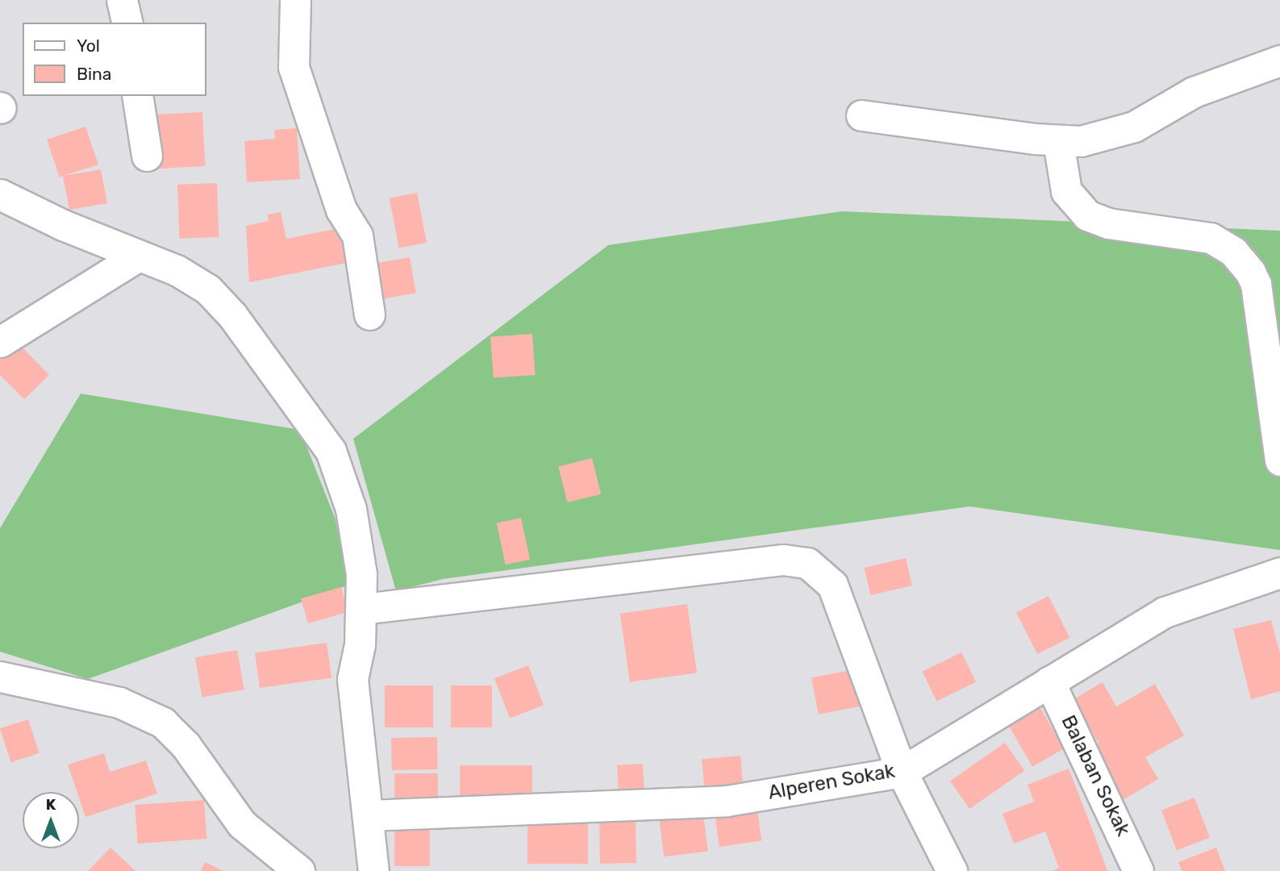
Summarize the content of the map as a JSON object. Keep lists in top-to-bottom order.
{
  "streets": {
    "street": ["Balaban Sokak", "Alperen Sokak"]
  },
  "crossings": [
    ["Balaban Sokak", "Alperen Sokak"]
  ],
  "legend": ["Yol", "Bina"],
  "north": "top"
}
